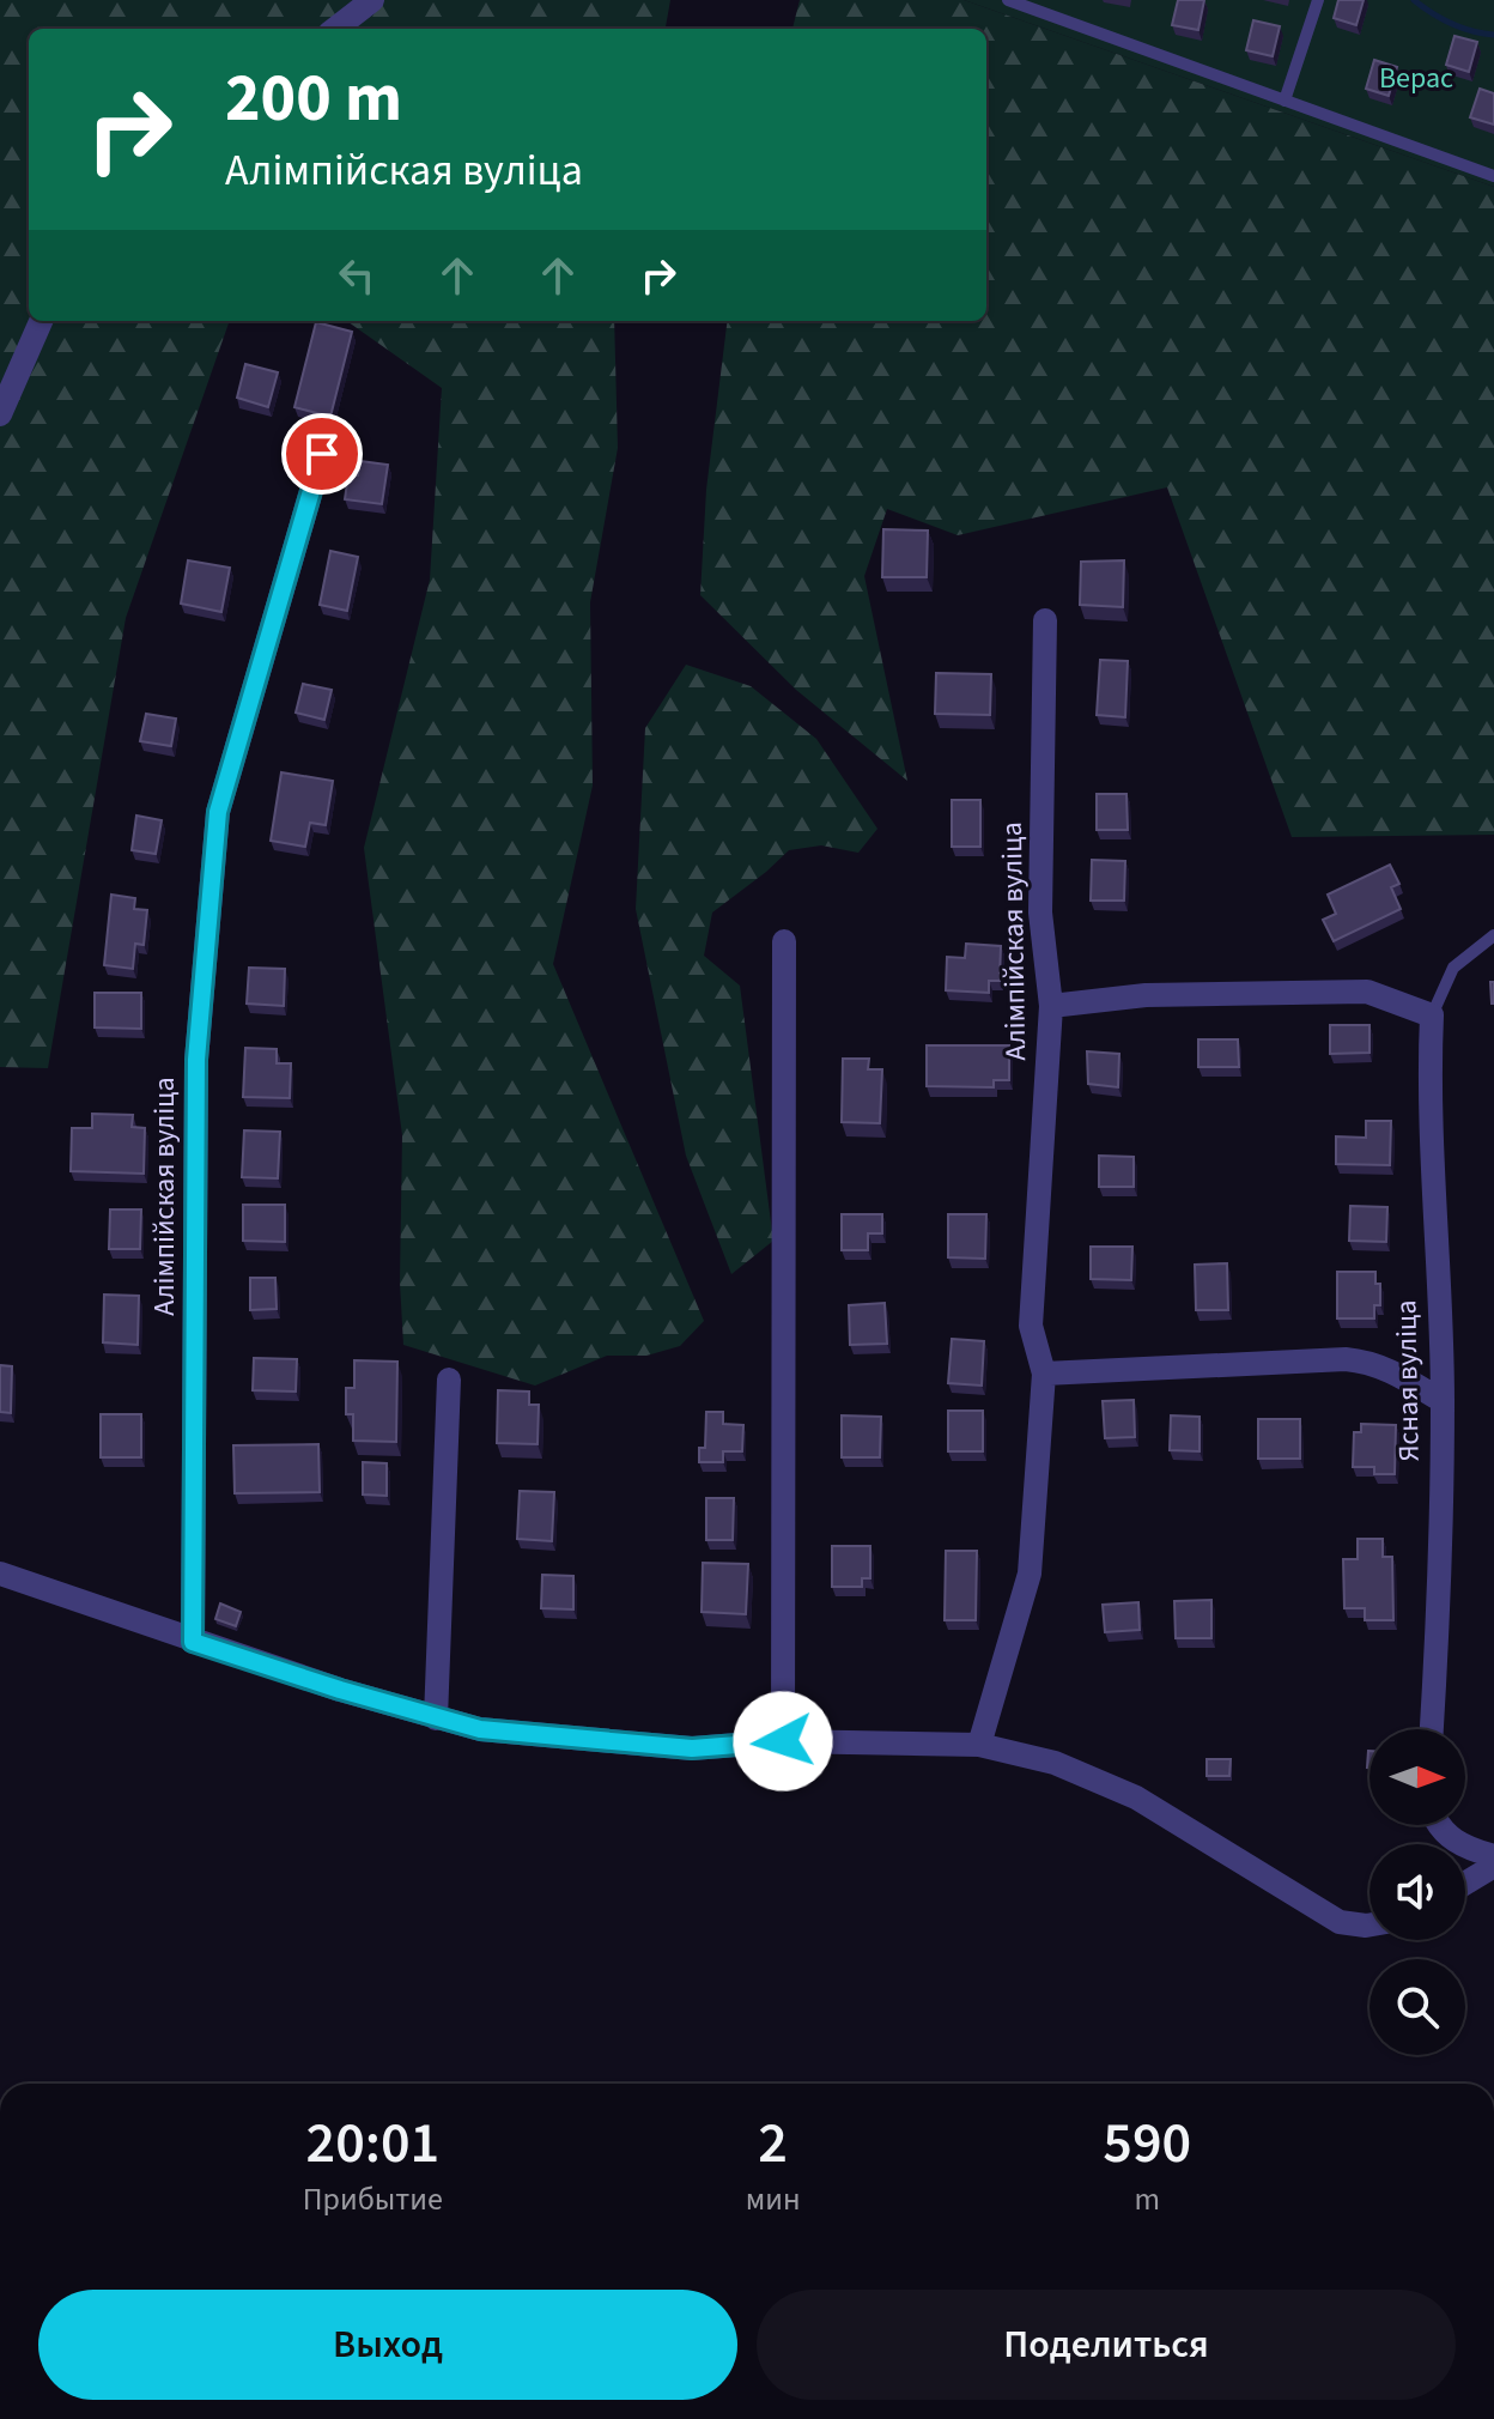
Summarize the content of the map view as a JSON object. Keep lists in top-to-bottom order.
{
  "streets": {
    "street": ["Алімпійская вуліца", "Ясная вуліца"]
  },
  "parks": ["Верас"],
  "north": "right",
  "page": {
    "turn": ["200 m", "Алімпійская вуліца"],
    "eta": [
      "20:01",
      "Прибытие",
      "2",
      "мин",
      "590",
      "m"
    ],
    "buttons": ["Выход", "Поделиться"]
  }
}
